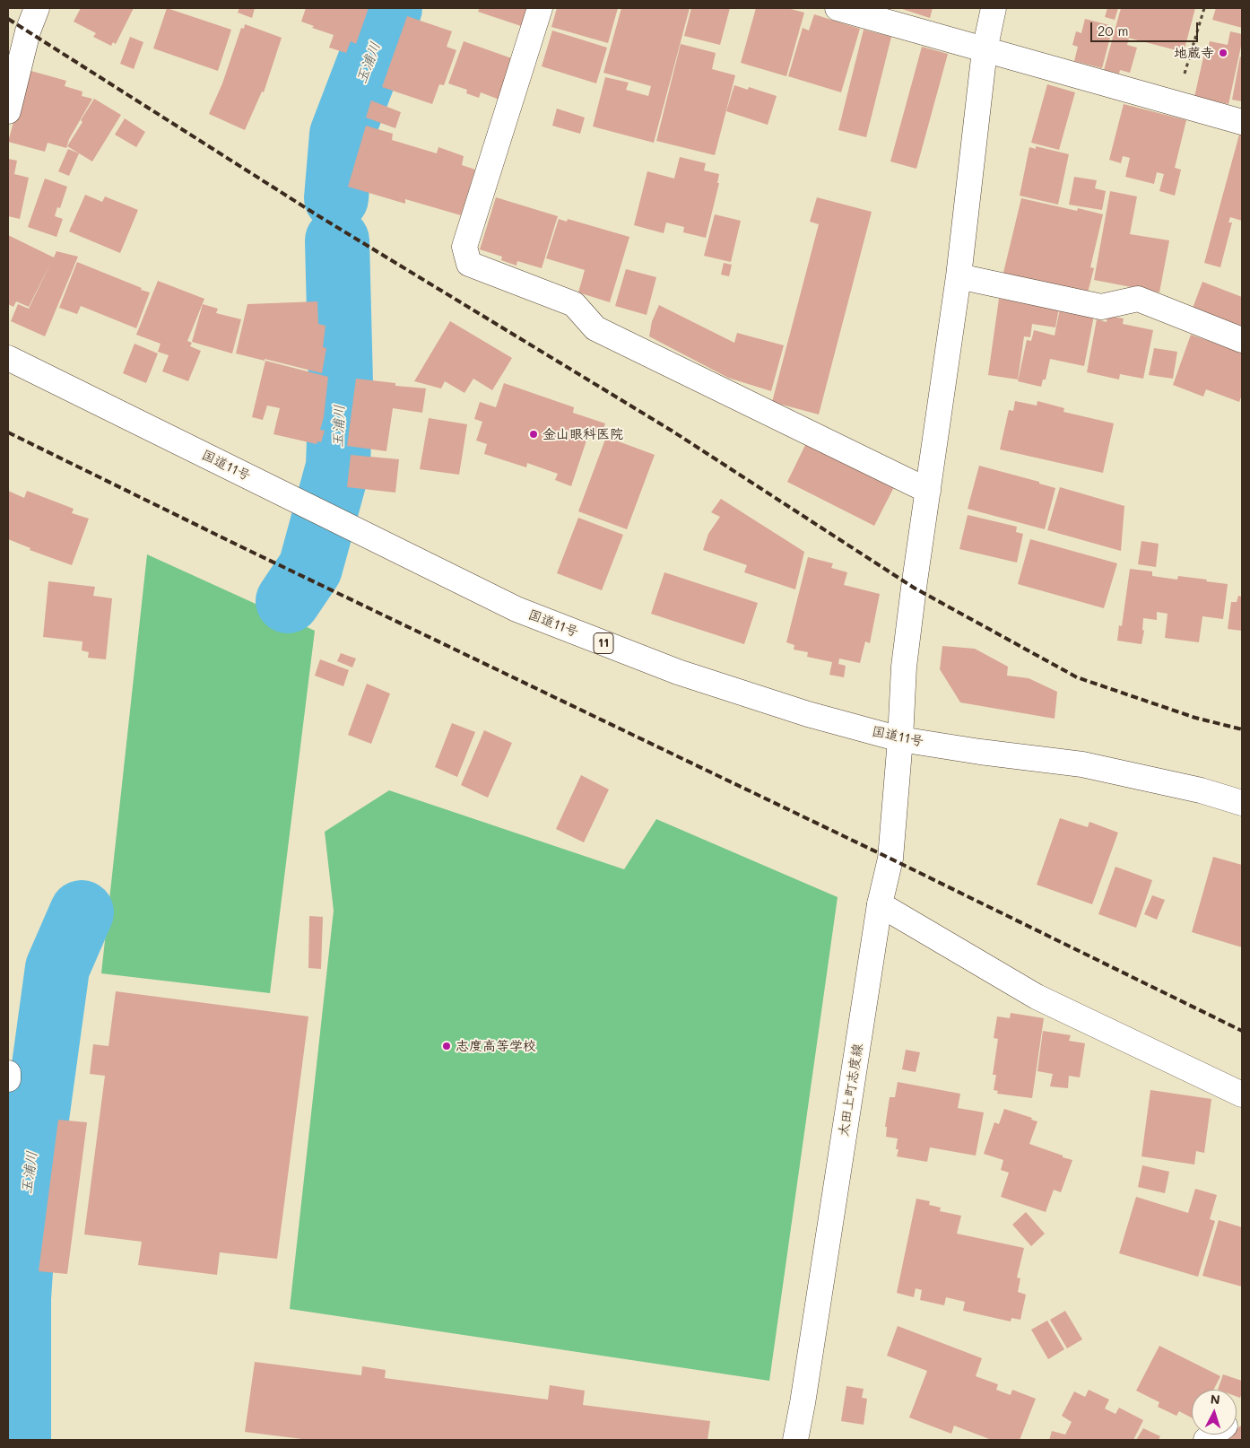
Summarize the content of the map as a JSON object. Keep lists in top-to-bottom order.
{
  "streets": {
    "main road": ["国道11号", "11", "太田上町志度線"]
  },
  "crossings": [
    ["国道11号", "太田上町志度線"]
  ],
  "water": ["玉浦川"],
  "places": ["地蔵寺", "金山眼科医院", "志度高等学校"],
  "scale_bar": "20 m",
  "north": "top"
}
